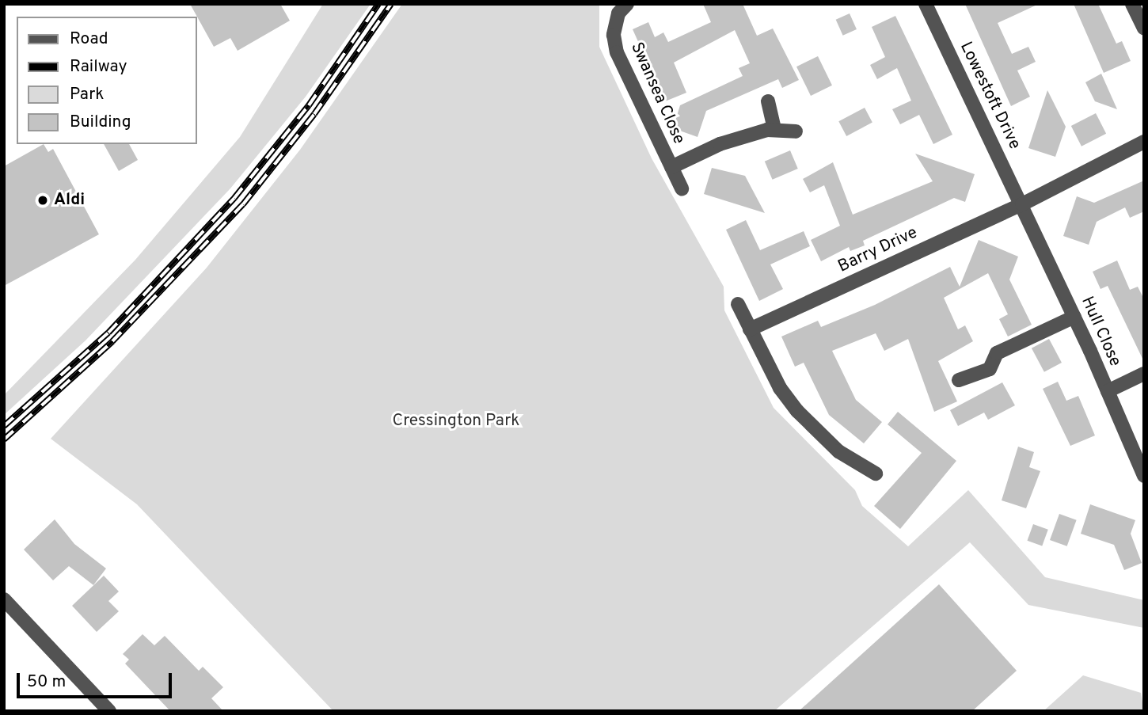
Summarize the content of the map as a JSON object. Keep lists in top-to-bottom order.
{
  "streets": {
    "street": [
      "Swansea Close",
      "Lowestoft Drive",
      "Barry Drive",
      "Hull Close"
    ]
  },
  "crossings": [
    ["Lowestoft Drive", "Barry Drive"],
    ["Lowestoft Drive", "Hull Close"],
    ["Barry Drive", "Hull Close"]
  ],
  "parks": ["Cressington Park"],
  "places": ["Aldi"],
  "legend": [
    "Road",
    "Railway",
    "Park",
    "Building"
  ],
  "scale_bar": "50 m"
}
